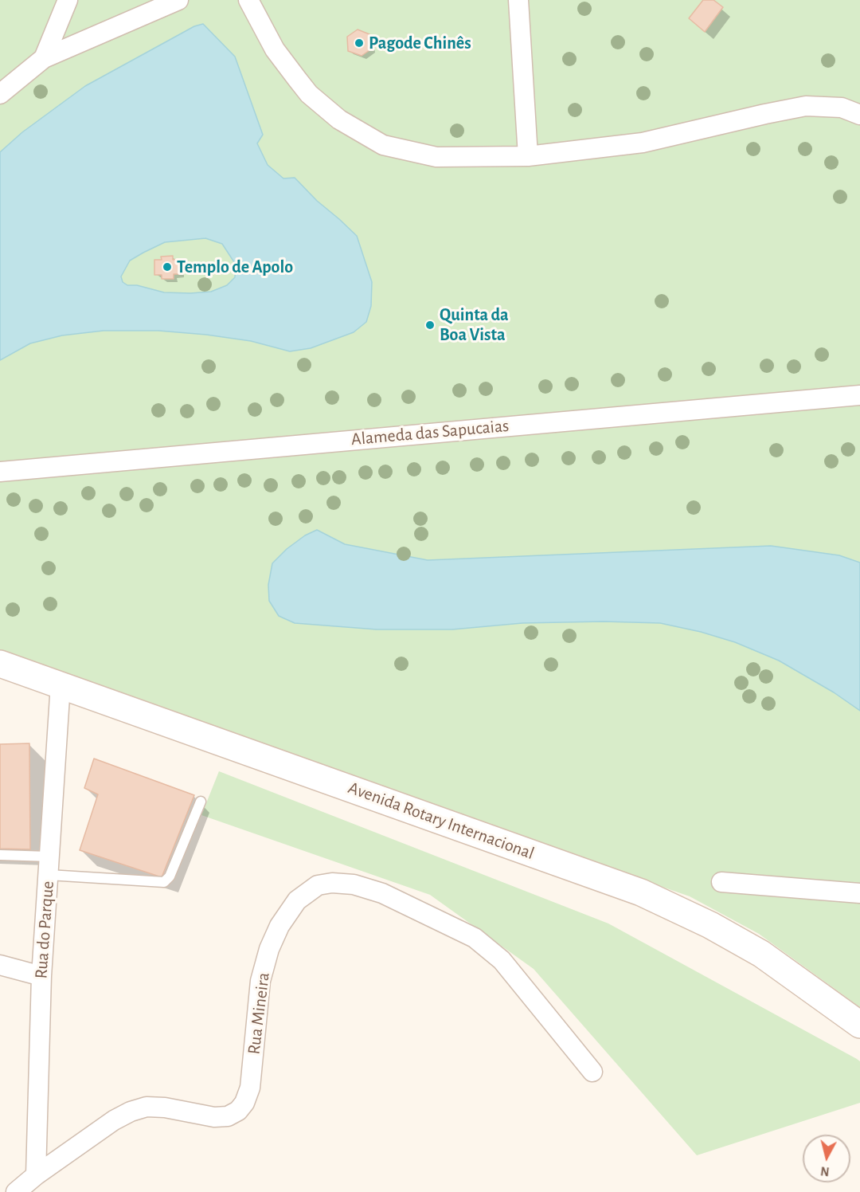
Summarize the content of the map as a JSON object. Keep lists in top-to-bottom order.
{
  "streets": {
    "main road": ["Avenida Rotary Internacional"],
    "street": ["Alameda das Sapucaias", "Rua do Parque", "Rua Mineira"]
  },
  "crossings": [
    ["Avenida Rotary Internacional", "Rua do Parque"],
    ["Rua do Parque", "Rua Mineira"]
  ],
  "places": ["Pagode Chinês", "Templo de Apolo", "Quinta da Boa Vista"],
  "north": "bottom"
}
